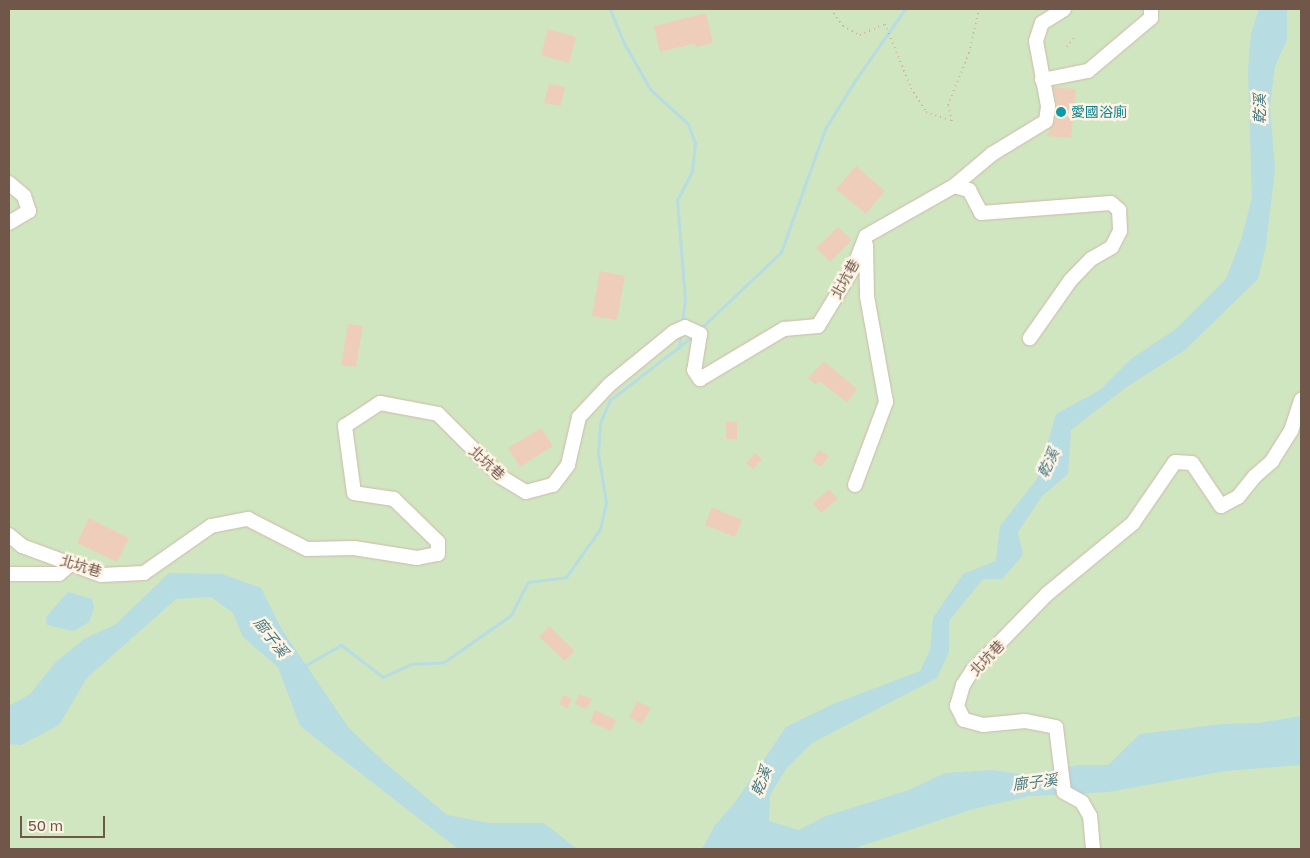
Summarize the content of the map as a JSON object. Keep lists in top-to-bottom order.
{
  "streets": {
    "street": ["北坑巷"]
  },
  "water": ["乾溪", "廍子溪"],
  "places": ["愛國浴廁"],
  "scale_bar": "50 m"
}
